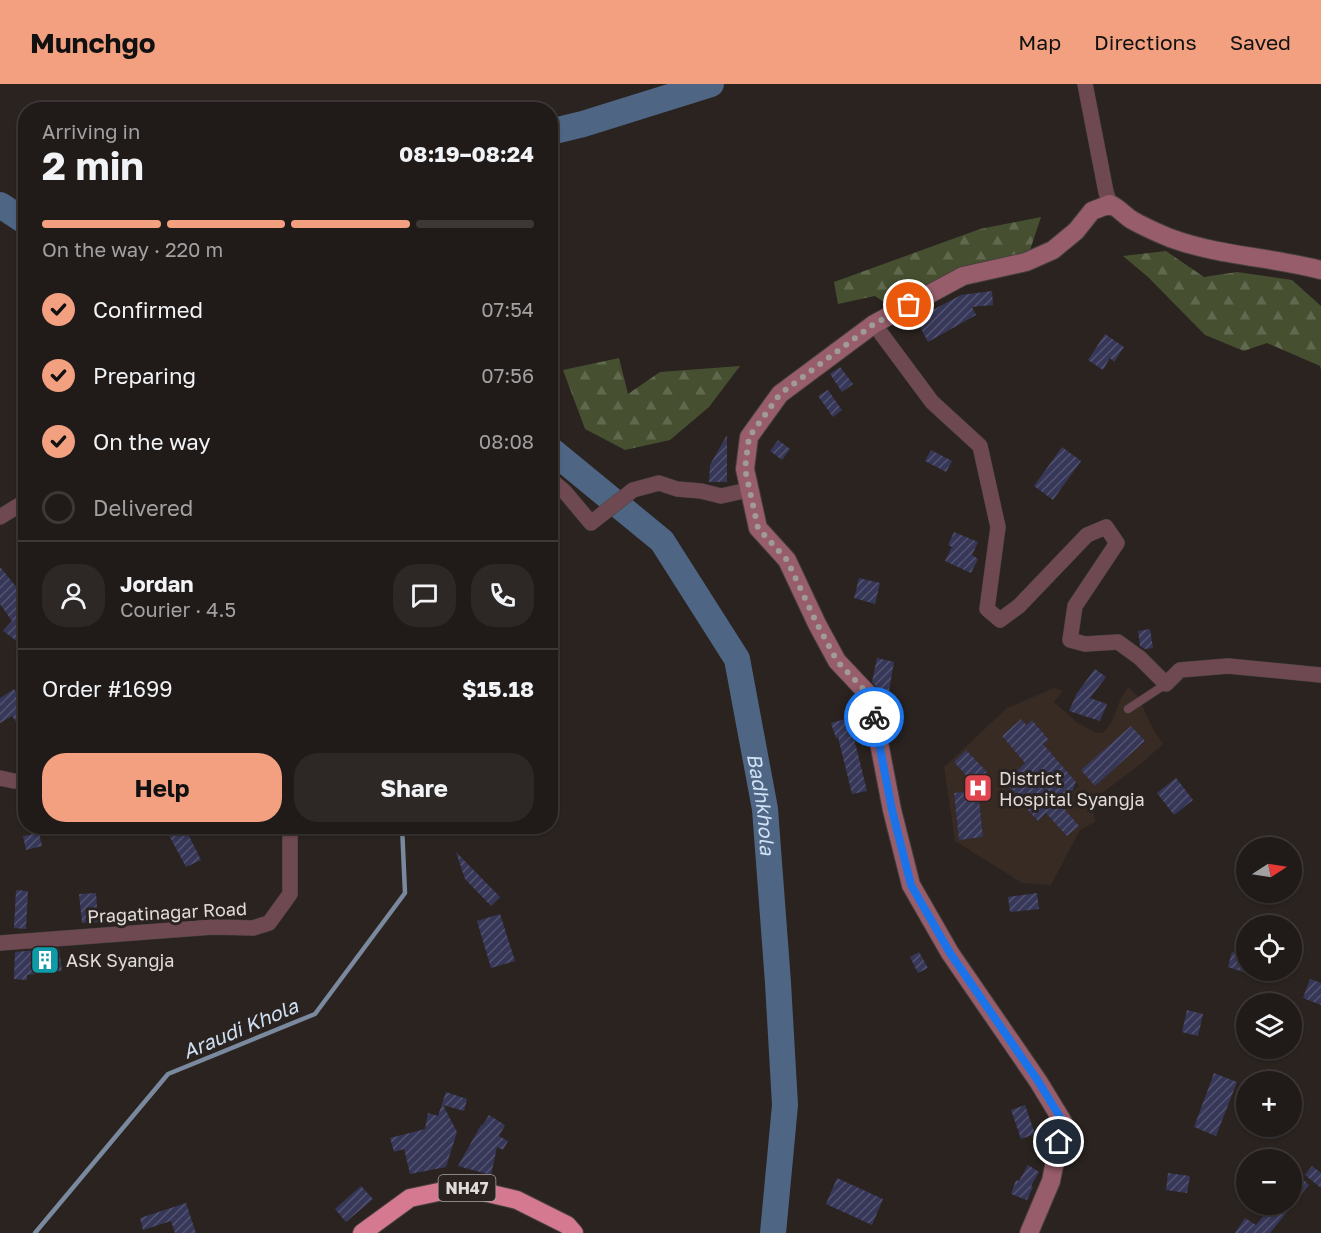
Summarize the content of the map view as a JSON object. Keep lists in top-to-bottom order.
{
  "streets": {
    "highway": ["NH47"],
    "street": ["Pragatinagar Road"]
  },
  "water": ["Badhkhola", "Araudi Khola"],
  "places": {
    "hospital": ["District Hospital Syangja"],
    "building": ["ASK Syangja"]
  },
  "north": "right",
  "page": {
    "header": "Munchgo",
    "nav": ["Map", "Directions", "Saved"],
    "heading": ["2 min", "Arriving in", "08:19–08:24"],
    "panel": [
      "Jordan",
      "Courier · 4.5",
      "Order #1699",
      "$15.18"
    ],
    "bar": "On the way · 220 m",
    "list": [
      ["Confirmed", "07:54"],
      ["Preparing", "07:56"],
      ["On the way", "08:08"],
      "Delivered"
    ],
    "buttons": ["Help", "Share"],
    "map_buttons": ["+", "−"]
  }
}
